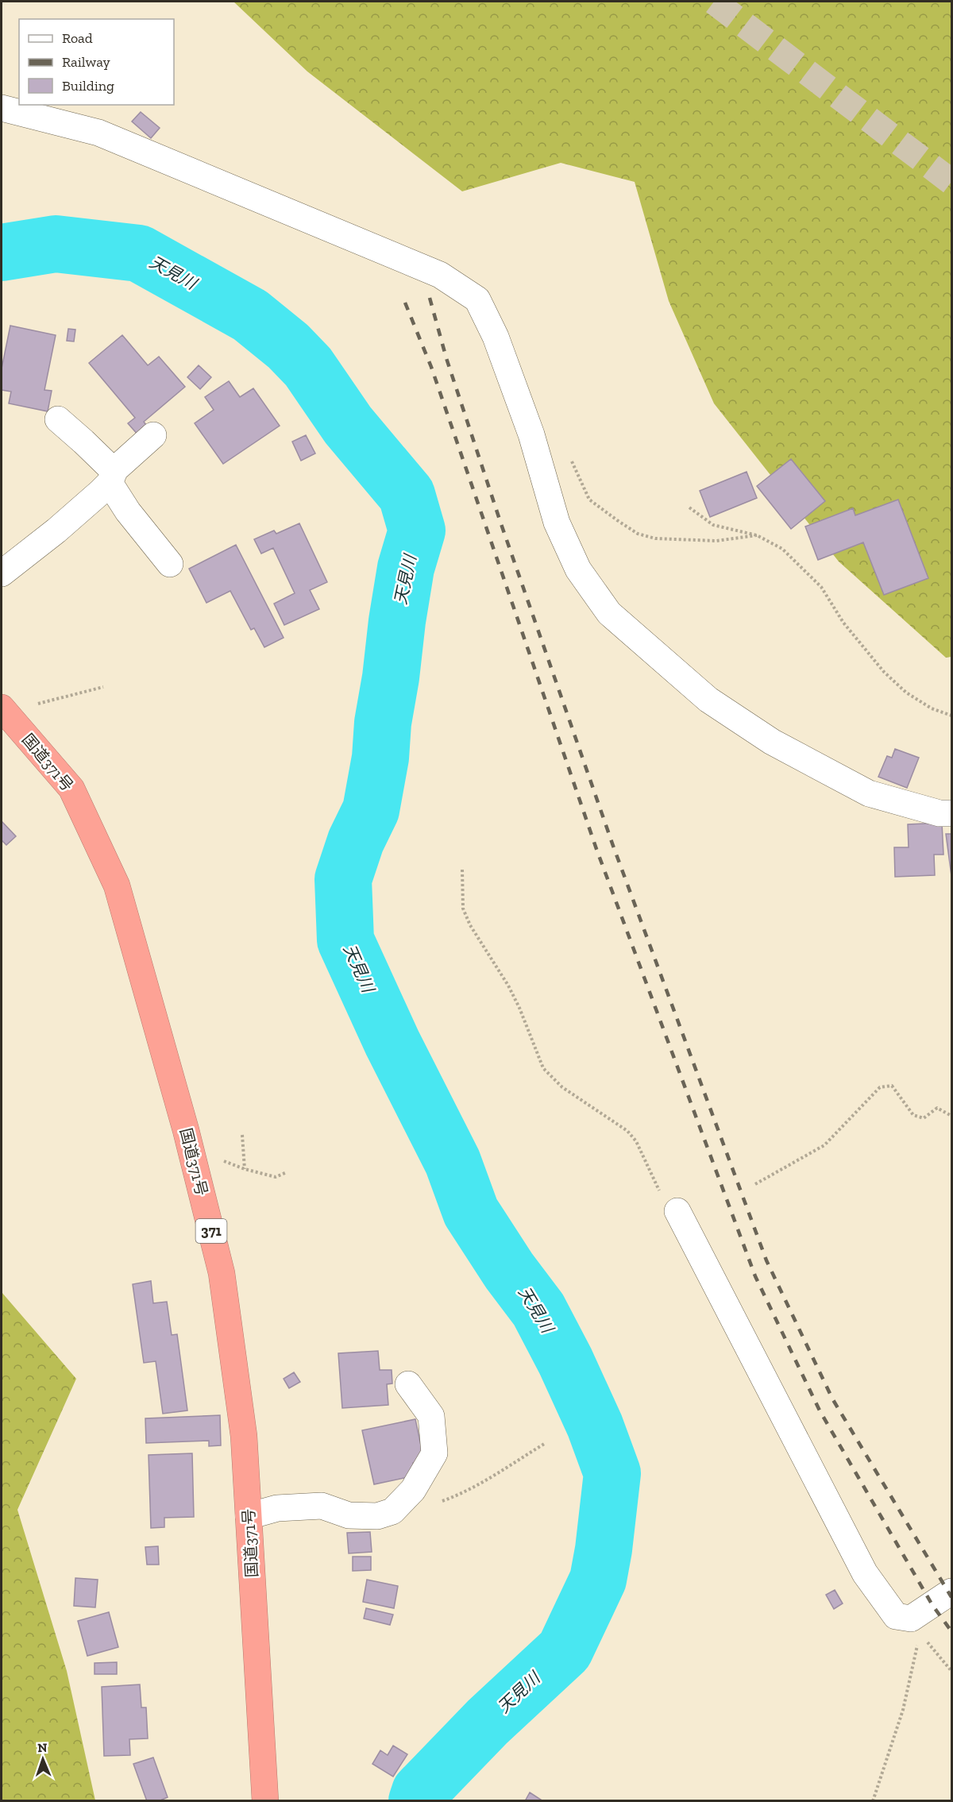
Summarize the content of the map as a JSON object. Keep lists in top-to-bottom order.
{
  "streets": {
    "highway": ["国道371号", "371"]
  },
  "water": ["天見川"],
  "legend": ["Road", "Railway", "Building"],
  "north": "top"
}
